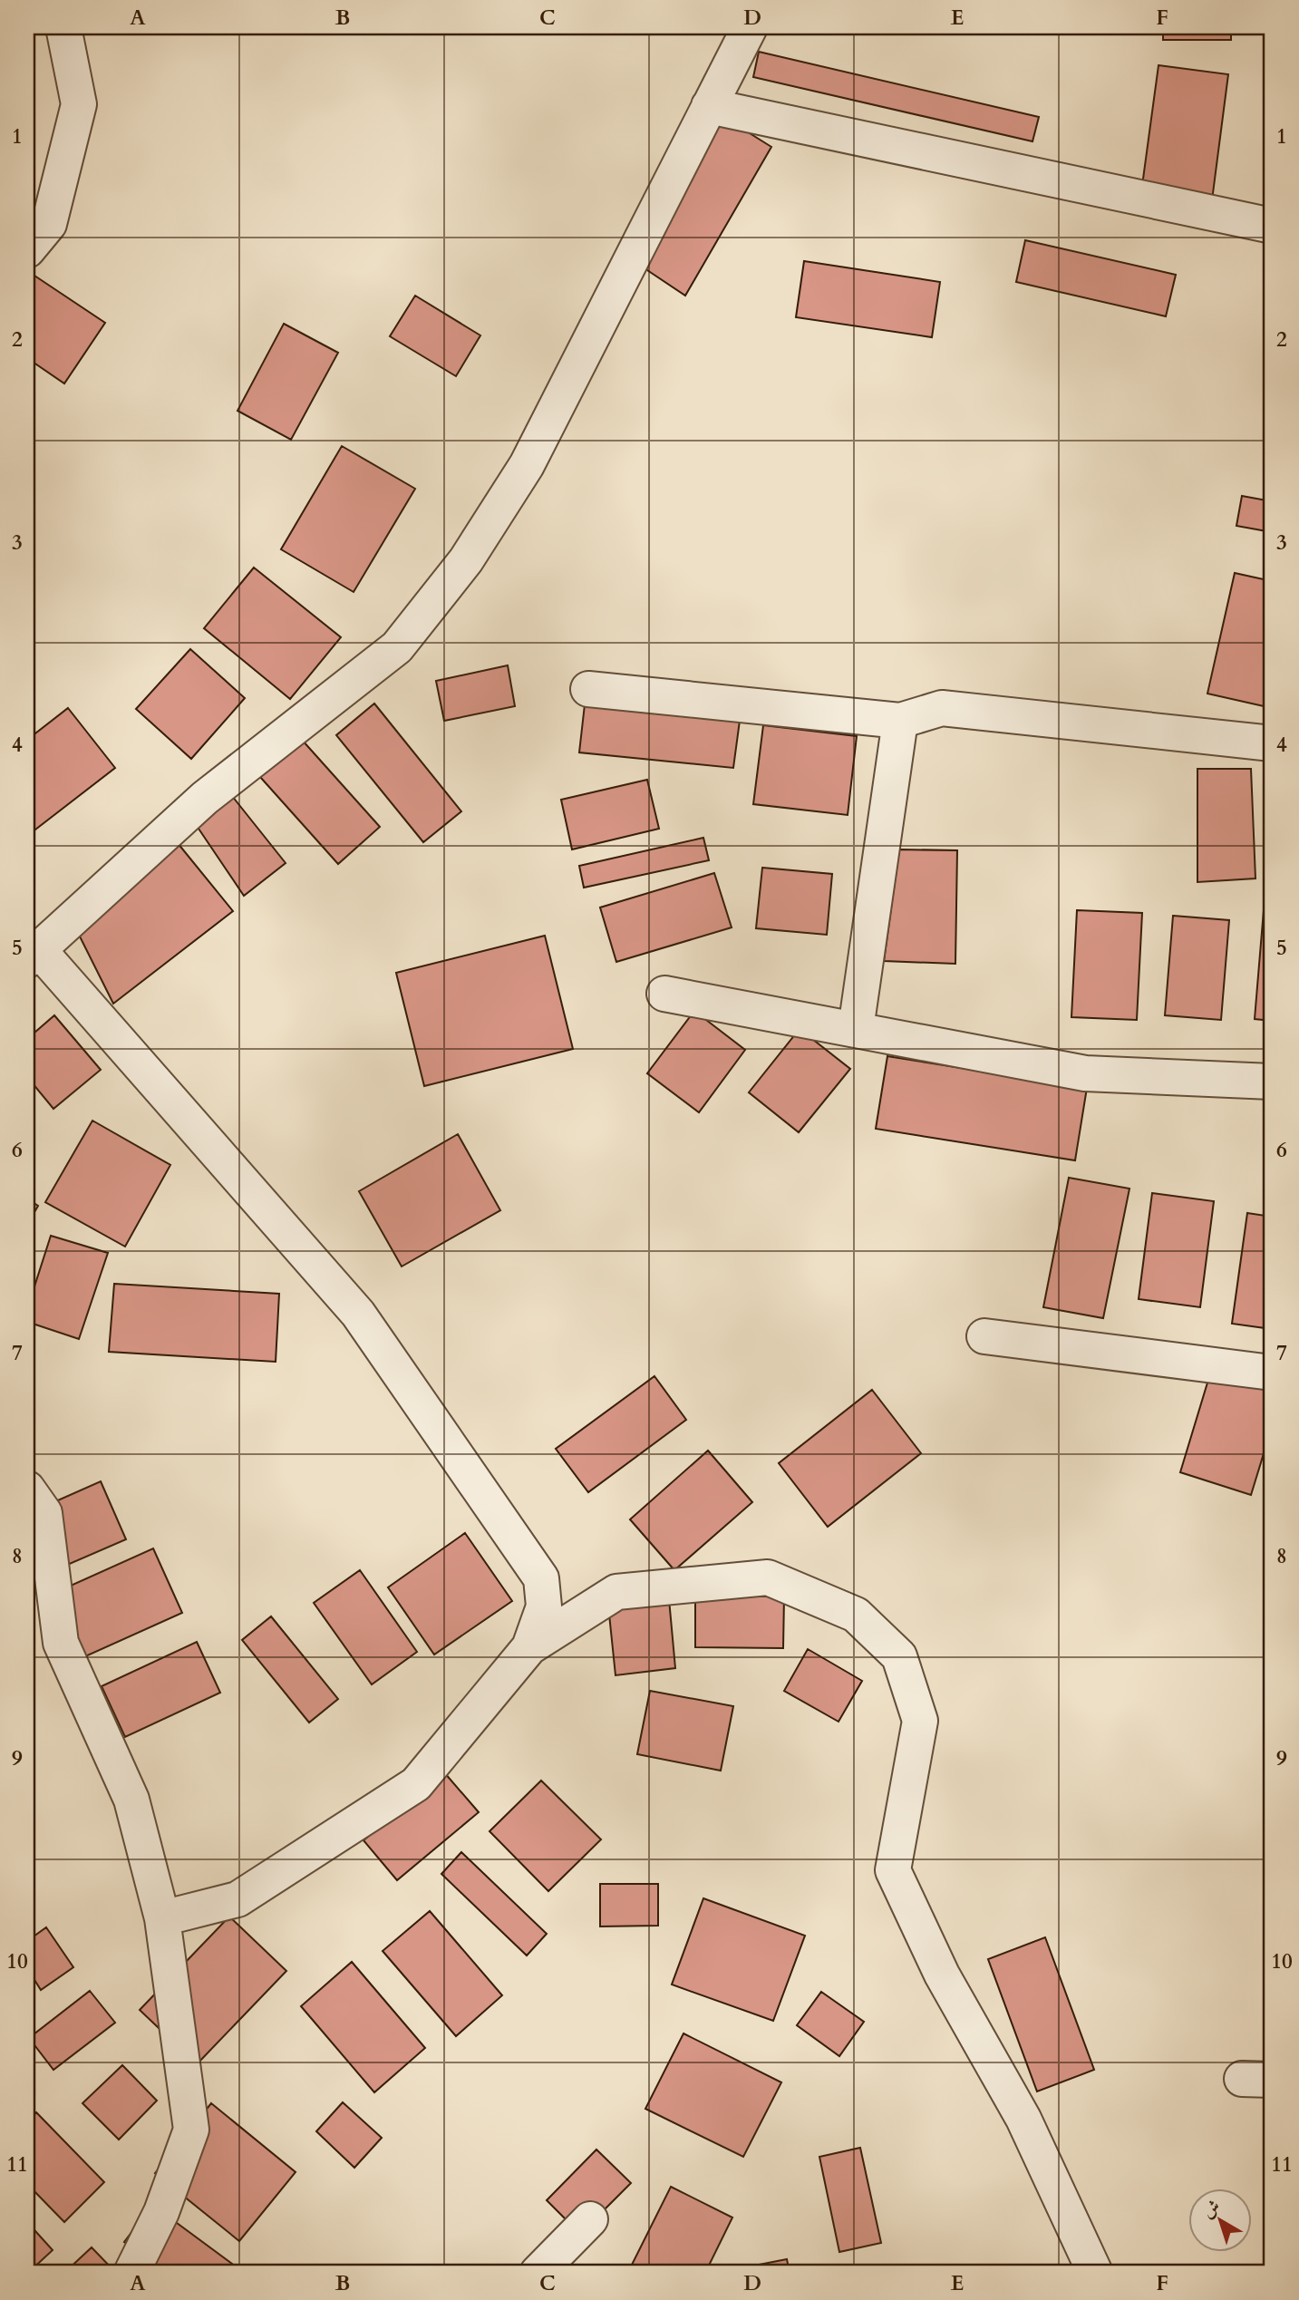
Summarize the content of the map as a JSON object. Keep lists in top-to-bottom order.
{
  "north": "top left",
  "grid": {
    "columns": [
      "A",
      "B",
      "C",
      "D",
      "E",
      "F"
    ],
    "rows": [
      "1",
      "2",
      "3",
      "4",
      "5",
      "6",
      "7",
      "8",
      "9",
      "10",
      "11"
    ]
  }
}
